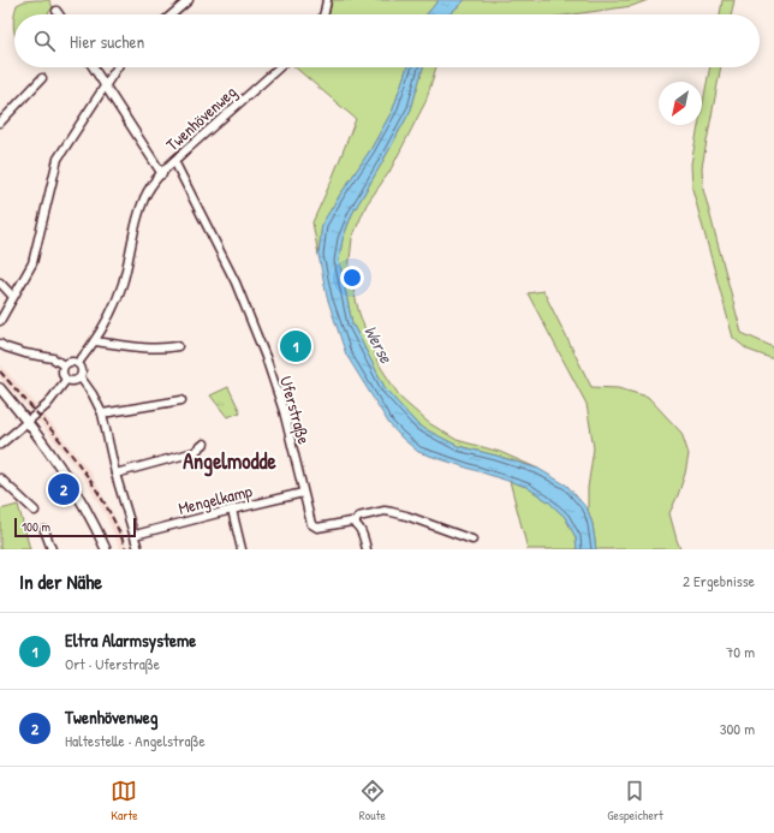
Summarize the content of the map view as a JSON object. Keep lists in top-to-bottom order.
{
  "streets": {
    "street": ["Twenhövenweg", "Uferstraße", "Mengelkamp"]
  },
  "crossings": [
    ["Twenhövenweg", "Uferstraße"],
    ["Uferstraße", "Mengelkamp"]
  ],
  "districts": ["Angelmodde"],
  "water": ["Werse"],
  "scale_bar": "100 m",
  "north": "bottom left",
  "page": {
    "search": "Hier suchen",
    "pins": ["1", "2"],
    "scale": "100 m",
    "heading": ["In der Nähe", "2 Ergebnisse"],
    "list": [
      {
        "mark": "1",
        "name": "Eltra Alarmsysteme",
        "note": "Ort · Uferstraße",
        "value": "70 m"
      },
      {
        "mark": "2",
        "name": "Twenhövenweg",
        "note": "Haltestelle · Angelstraße",
        "value": "300 m"
      }
    ],
    "nav": ["Karte", "Route", "Gespeichert"]
  }
}
